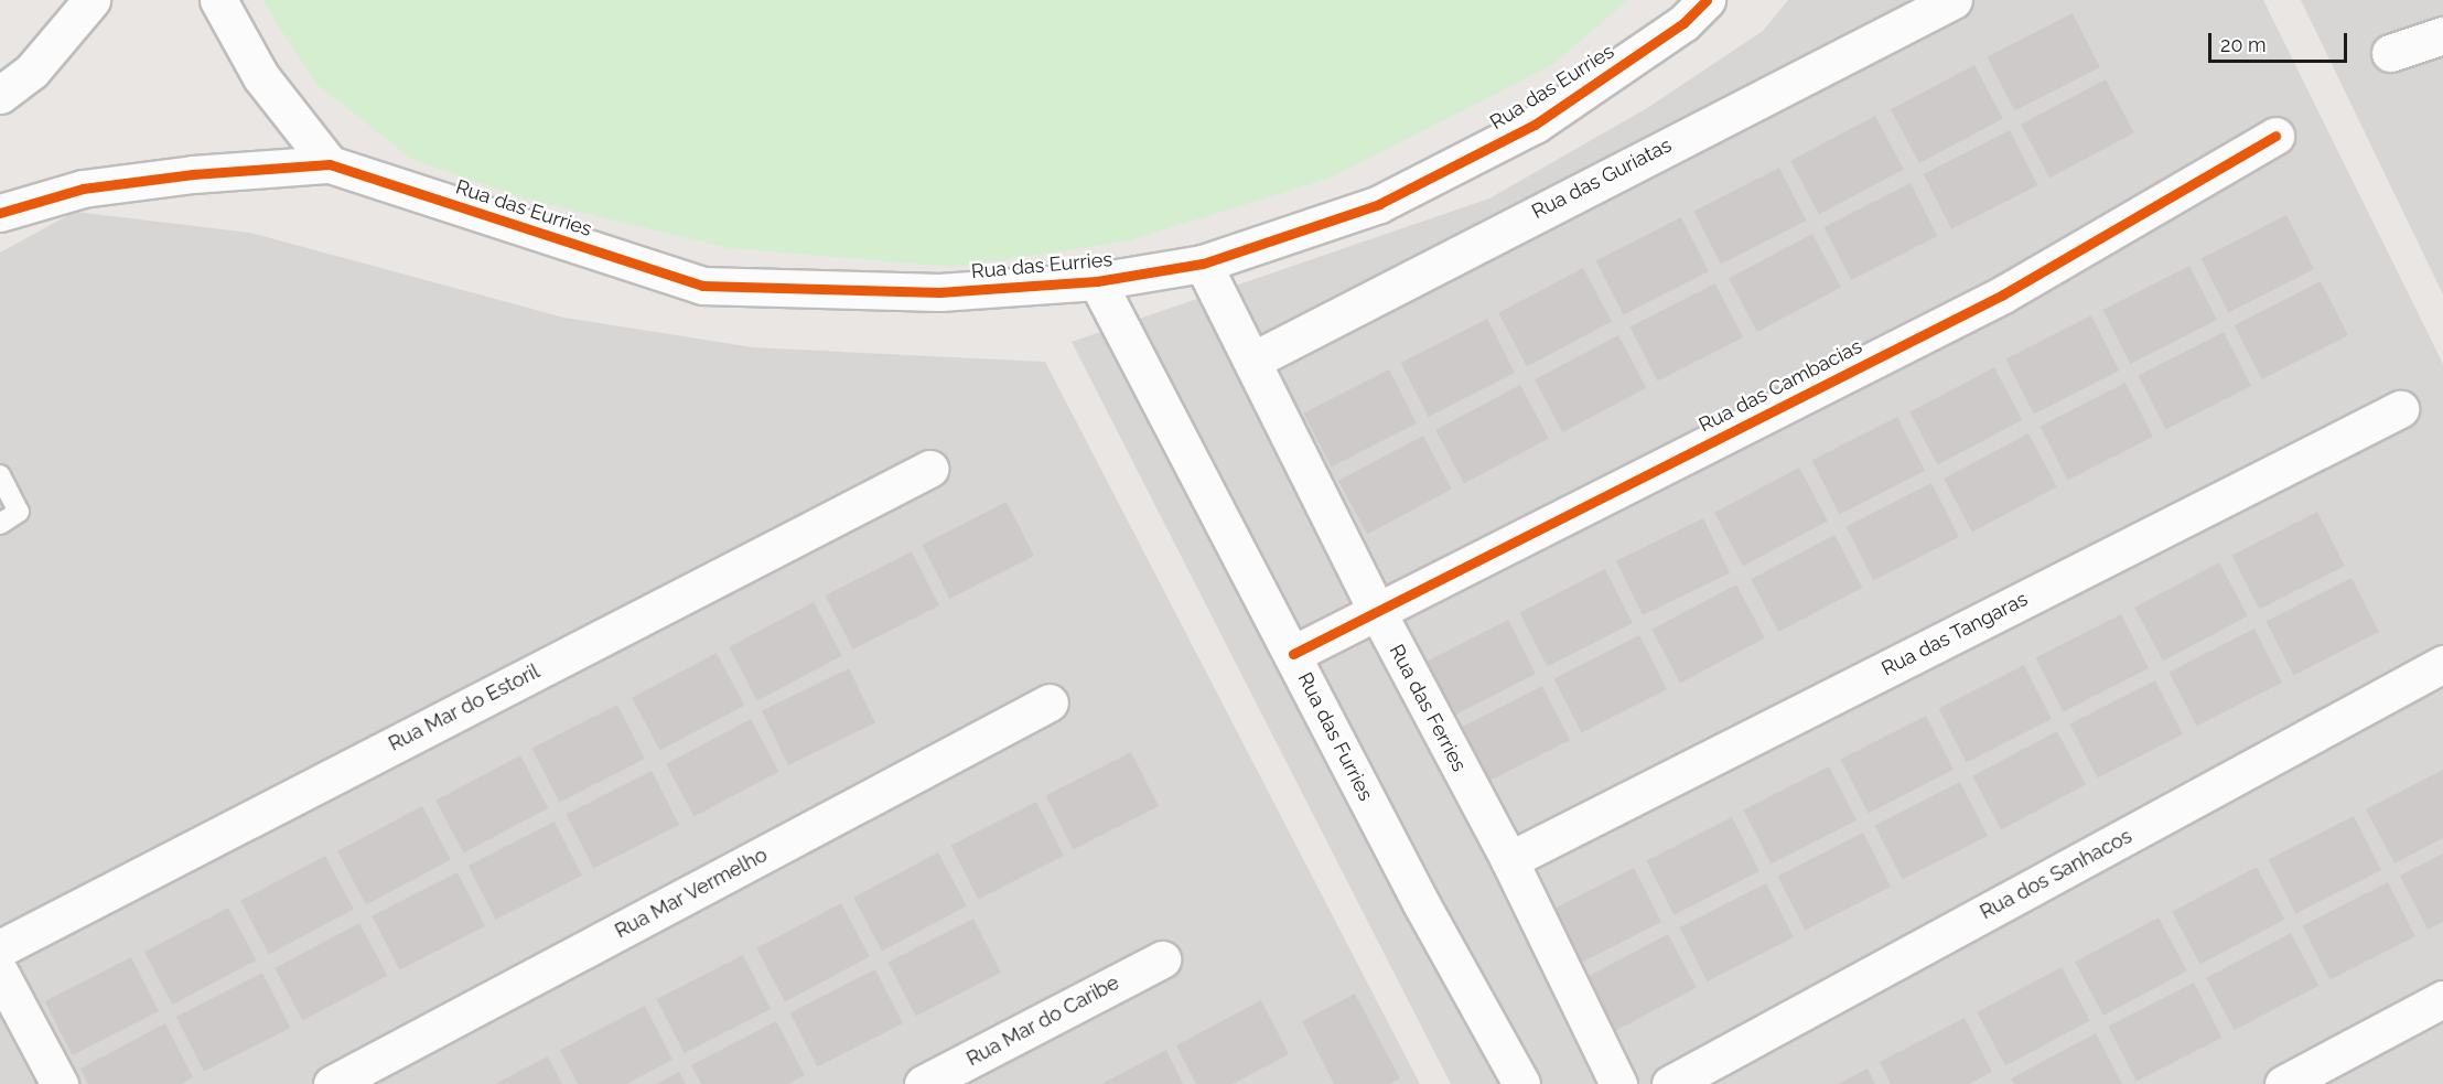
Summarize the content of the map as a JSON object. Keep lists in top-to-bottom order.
{
  "streets": {
    "street": [
      "Rua das Eurries",
      "Rua das Guriatas",
      "Rua das Cambacias",
      "Rua das Tangaras",
      "Rua Mar do Estoril",
      "Rua das Ferries",
      "Rua das Furries",
      "Rua dos Sanhacos",
      "Rua Mar Vermelho",
      "Rua Mar do Caribe"
    ]
  },
  "crossings": [
    ["Rua das Eurries", "Rua das Ferries"],
    ["Rua das Eurries", "Rua das Furries"],
    ["Rua das Guriatas", "Rua das Ferries"],
    ["Rua das Cambacias", "Rua das Ferries"],
    ["Rua das Cambacias", "Rua das Furries"],
    ["Rua das Tangaras", "Rua das Ferries"]
  ],
  "scale_bar": "20 m"
}
